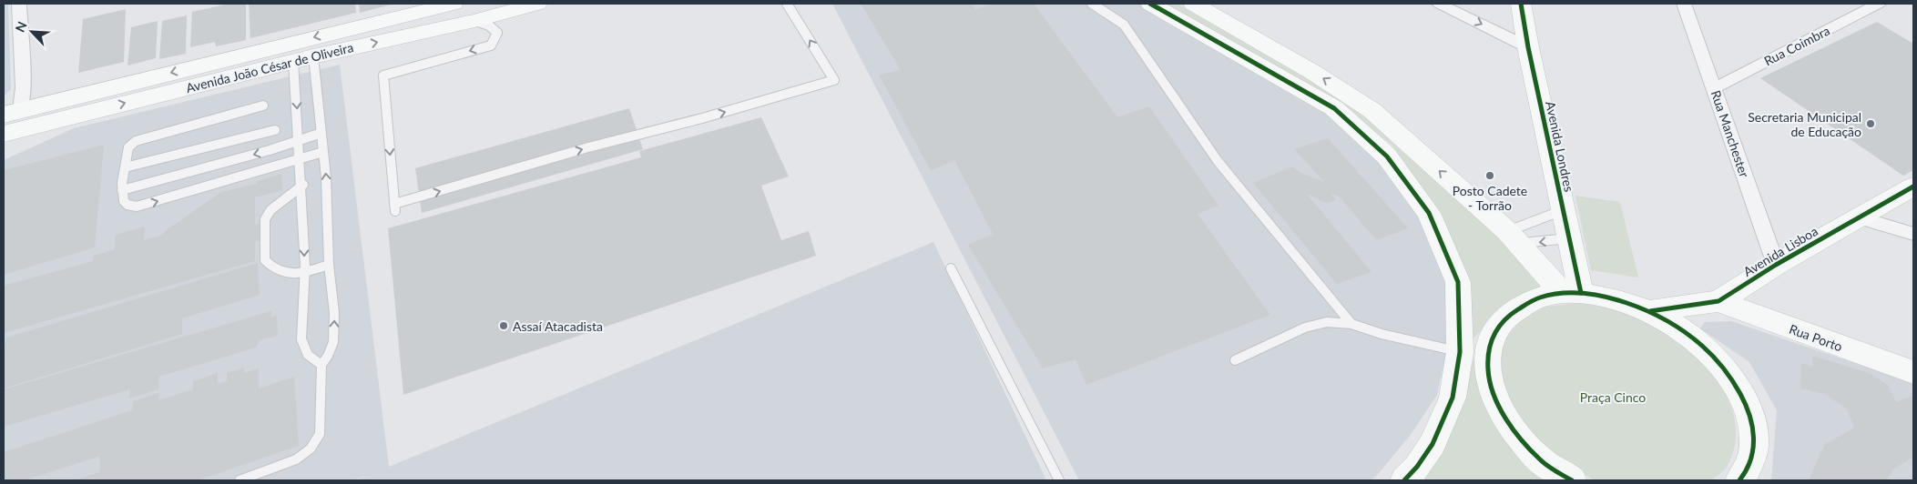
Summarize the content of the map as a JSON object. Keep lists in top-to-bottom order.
{
  "streets": {
    "street": [
      "Rua Coimbra",
      "Avenida João César de Oliveira",
      "Rua Manchester",
      "Avenida Londres",
      "Avenida Lisboa",
      "Rua Porto"
    ]
  },
  "crossings": [
    ["Rua Coimbra", "Rua Manchester"],
    ["Rua Manchester", "Avenida Lisboa"],
    ["Avenida Lisboa", "Rua Porto"]
  ],
  "parks": ["Praça Cinco"],
  "places": ["Secretaria Municipal de Educação", "Posto Cadete - Torrão", "Assaí Atacadista"],
  "north": "top left"
}
